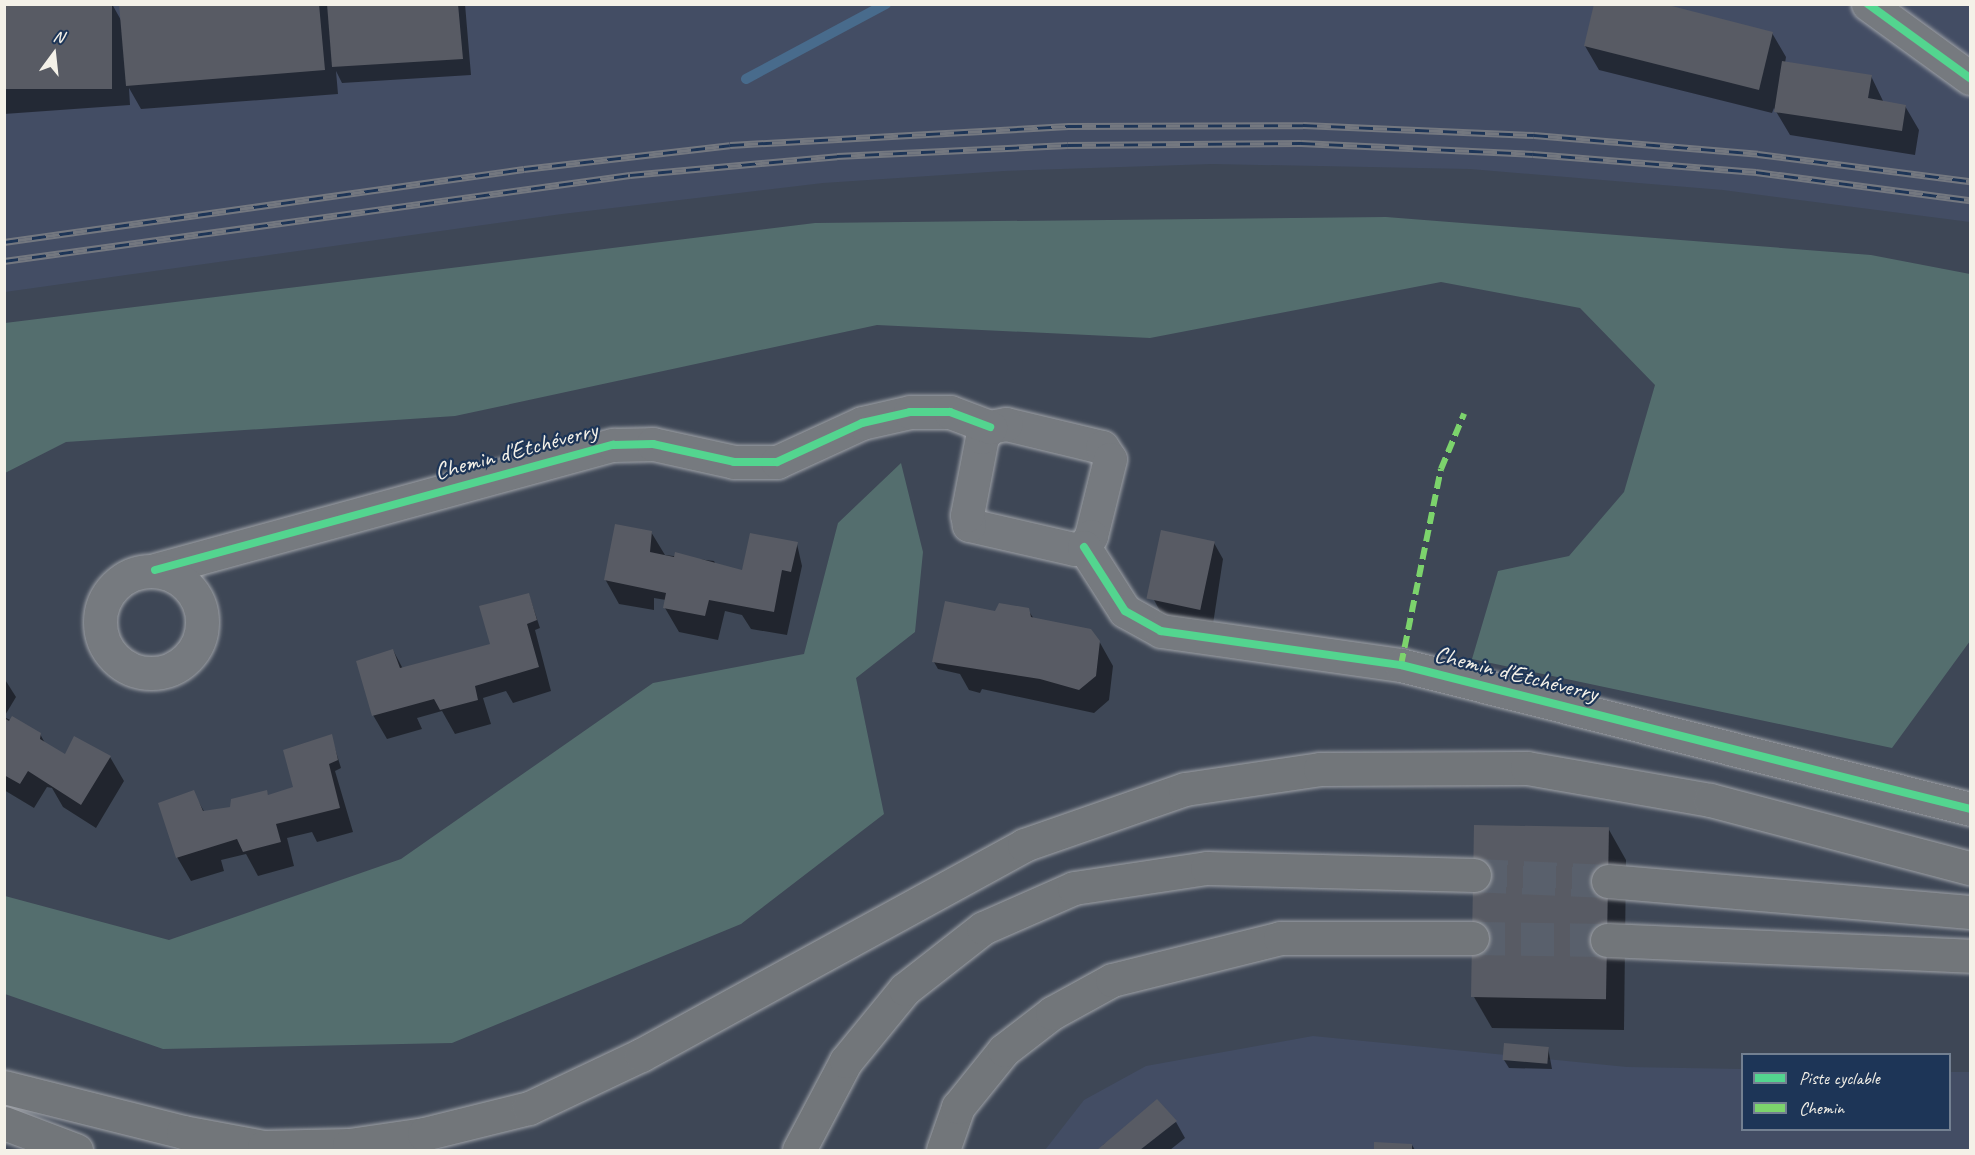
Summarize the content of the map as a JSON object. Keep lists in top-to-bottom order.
{
  "streets": {
    "street": ["Chemin d'Etchéverry"]
  },
  "legend": ["Piste cyclable", "Chemin"],
  "north": "top"
}
